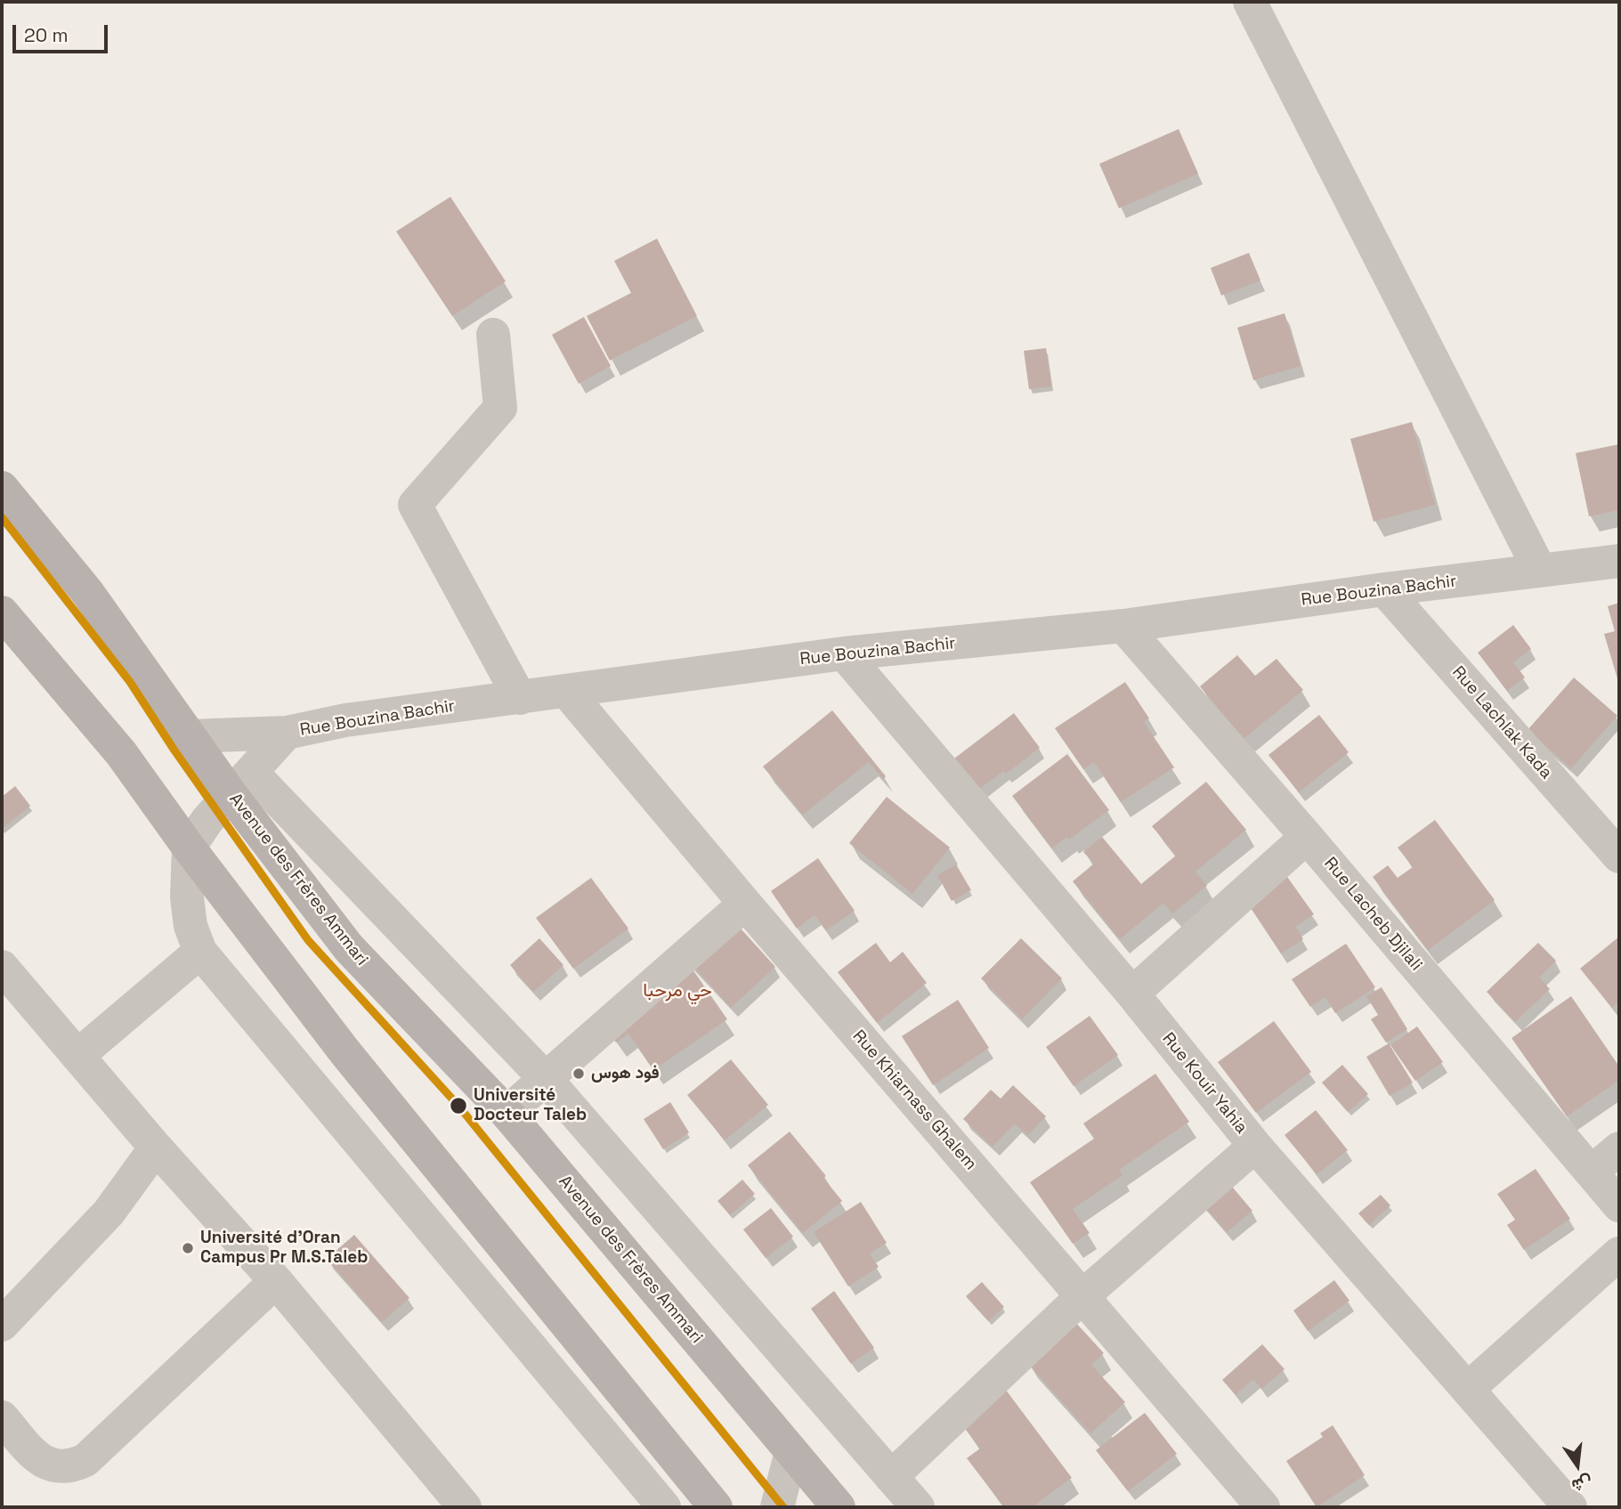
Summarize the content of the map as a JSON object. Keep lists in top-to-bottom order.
{
  "streets": {
    "main road": ["Avenue des Frères Ammari"],
    "street": [
      "Rue Bouzina Bachir",
      "Rue Lachlak Kada",
      "Rue Lacheb Djilali",
      "Rue Kouir Yahia",
      "Rue Khiarnass Ghalem"
    ]
  },
  "crossings": [
    ["Rue Bouzina Bachir", "Rue Lachlak Kada"],
    ["Rue Bouzina Bachir", "Avenue des Frères Ammari"],
    ["Rue Bouzina Bachir", "Rue Lacheb Djilali"],
    ["Rue Bouzina Bachir", "Rue Kouir Yahia"],
    ["Rue Bouzina Bachir", "Rue Khiarnass Ghalem"]
  ],
  "districts": ["حي مرحبا"],
  "places": ["فود هوس", "Université Docteur Taleb", "Université d'Oran Campus Pr M.S.Taleb"],
  "scale_bar": "20 m",
  "north": "bottom"
}
